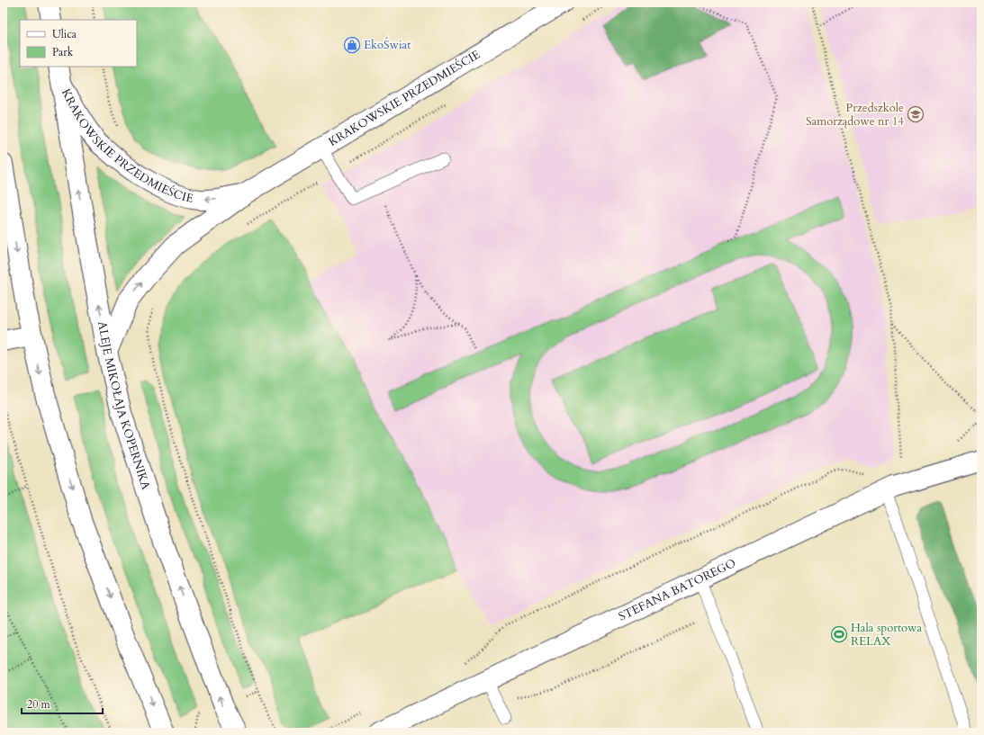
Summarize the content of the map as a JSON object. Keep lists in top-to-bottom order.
{
  "streets": {
    "street": ["KRAKOWSKIE PRZEDMIEŚCIE", "ALEJE MIKOŁAJA KOPERNIKA", "STEFANA BATOREGO"]
  },
  "crossings": [
    ["KRAKOWSKIE PRZEDMIEŚCIE", "ALEJE MIKOŁAJA KOPERNIKA"]
  ],
  "places": {
    "shop": ["EkoŚwiat"],
    "school or university": ["Przedszkole Samorządowe nr 14"],
    "sports": ["Hala sportowa RELAX"]
  },
  "legend": ["Ulica", "Park"],
  "scale_bar": "20 m"
}
